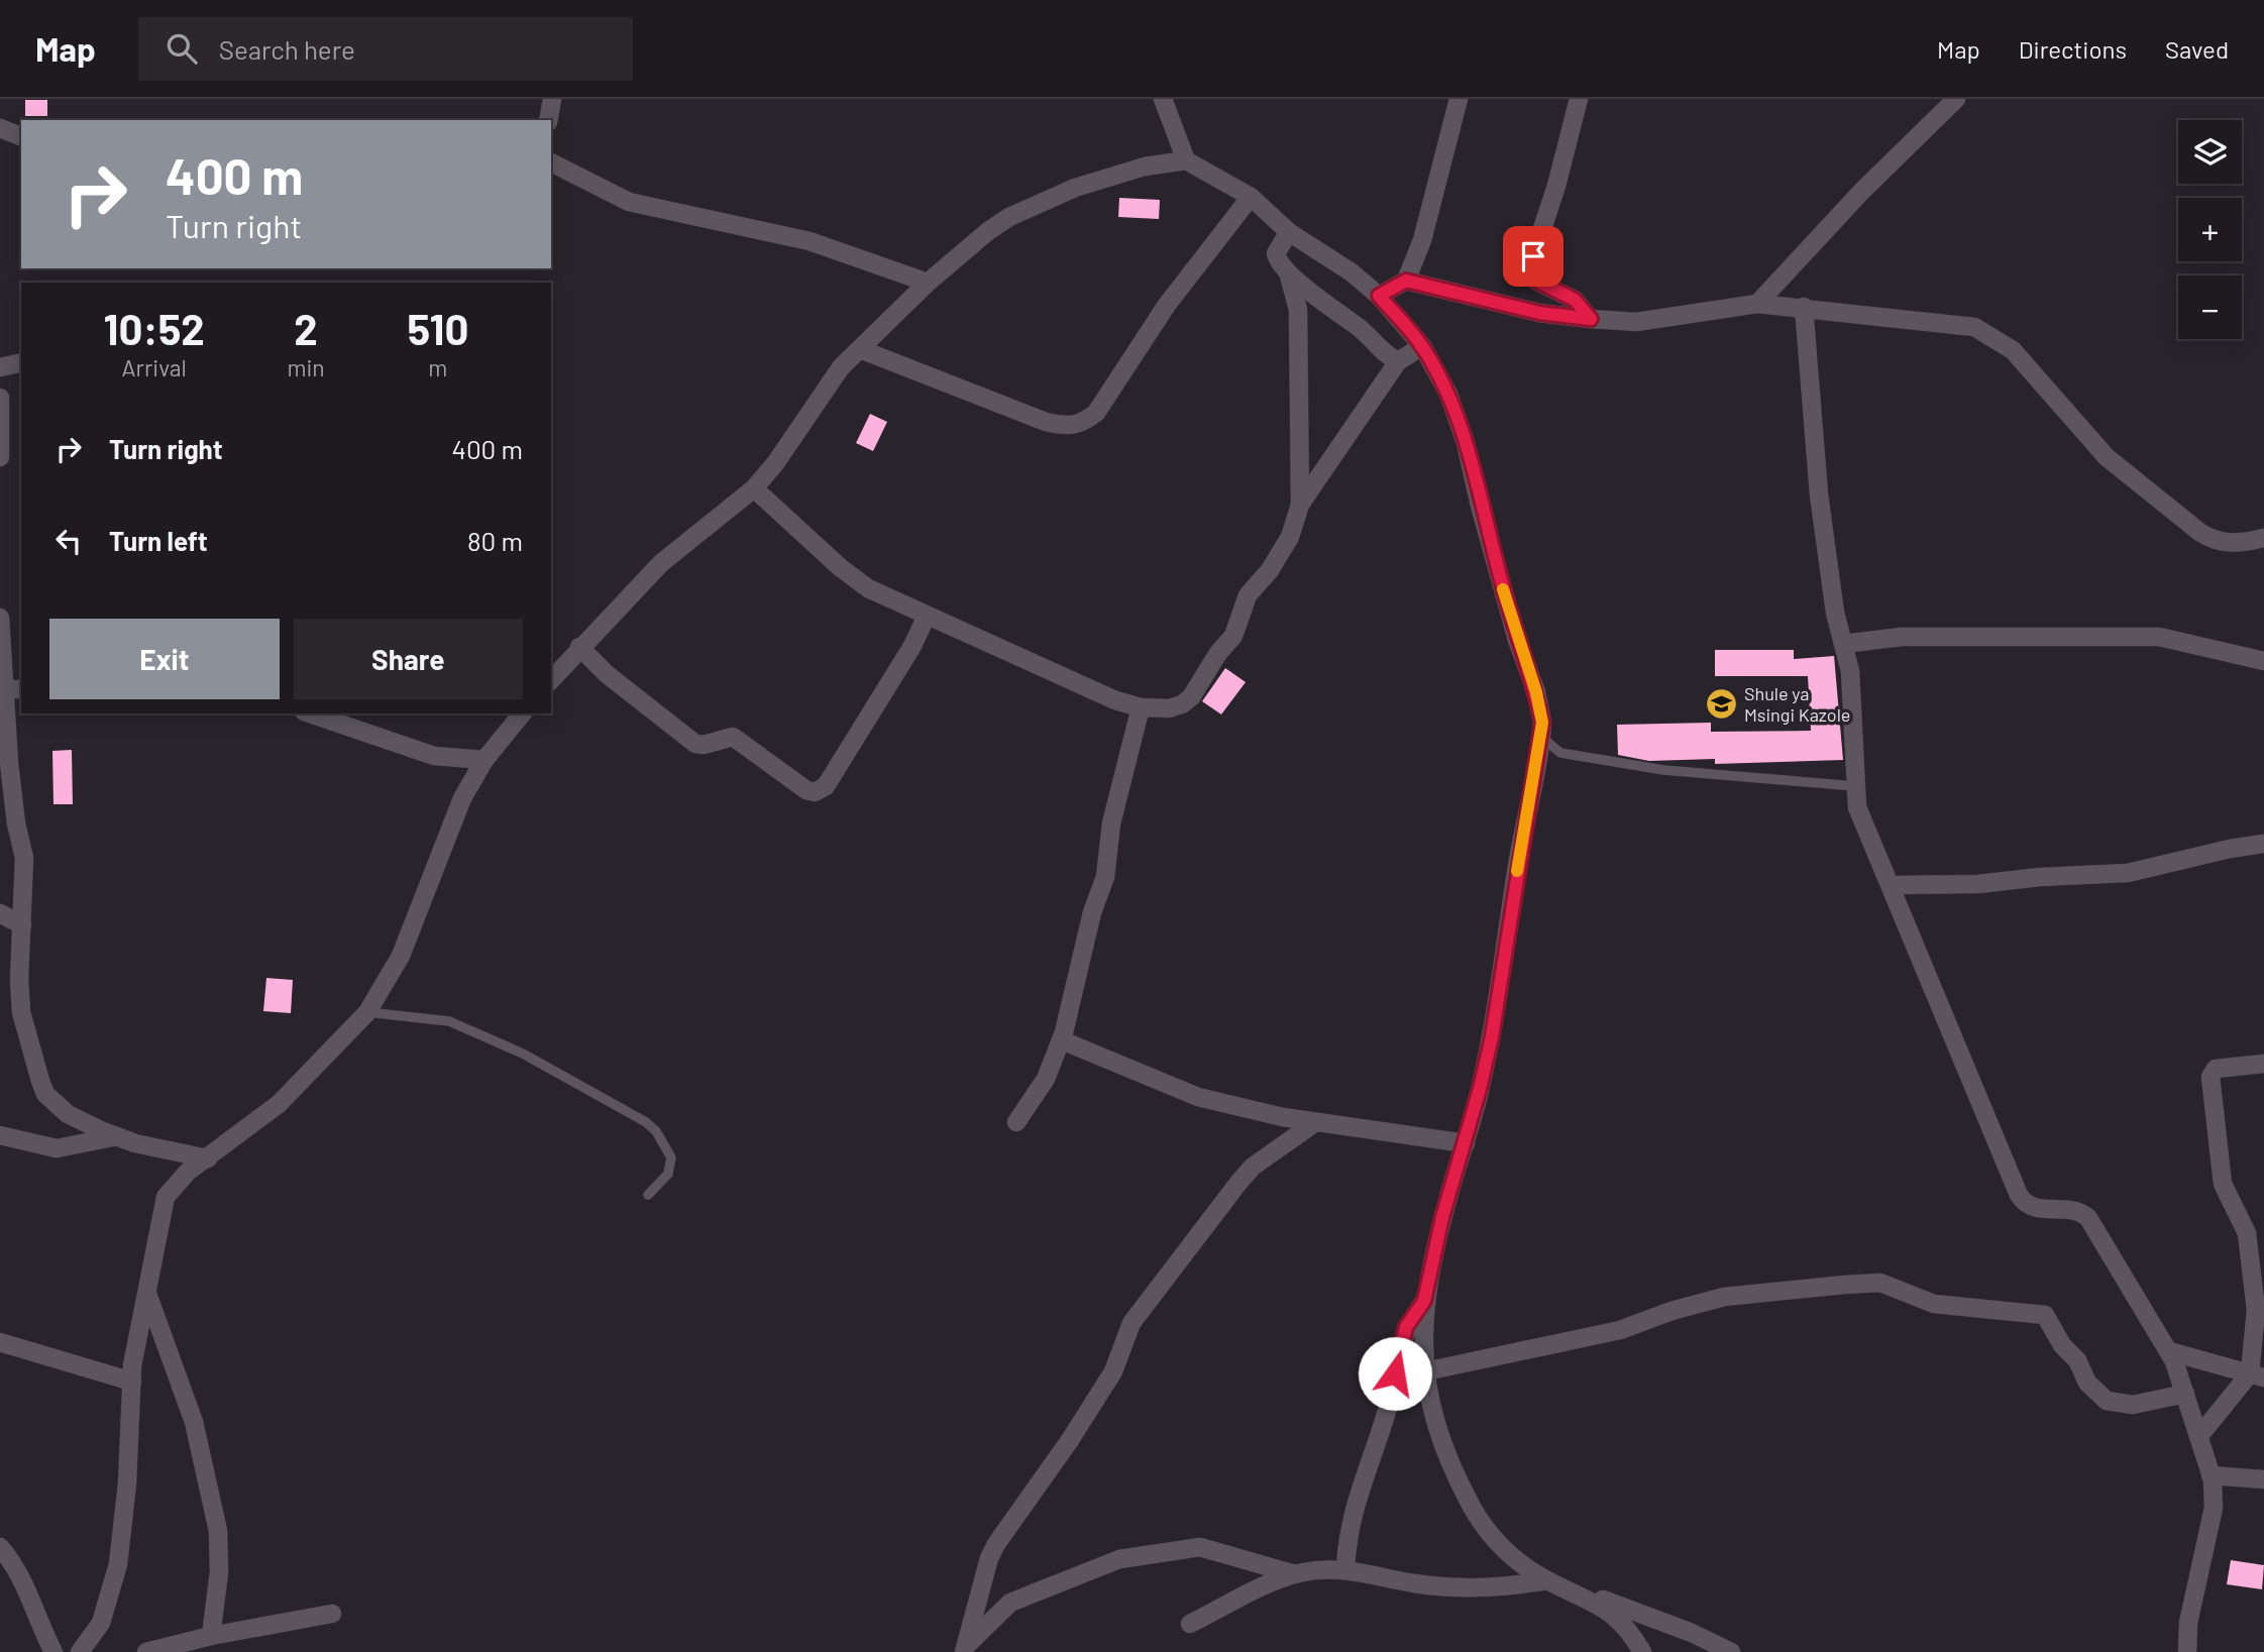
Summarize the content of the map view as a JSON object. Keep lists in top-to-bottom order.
{
  "places": {
    "school or university": ["Shule ya Msingi Kazole"]
  },
  "page": {
    "header": "Map",
    "search": "Search here",
    "nav": ["Map", "Directions", "Saved"],
    "map_buttons": ["+", "−"],
    "turn": ["400 m", "Turn right"],
    "eta": [
      "10:52",
      "Arrival",
      "2",
      "min",
      "510",
      "m"
    ],
    "list": [
      {
        "name": "Turn right",
        "value": "400 m"
      },
      {
        "name": "Turn left",
        "value": "80 m"
      }
    ],
    "buttons": ["Exit", "Share"]
  }
}
